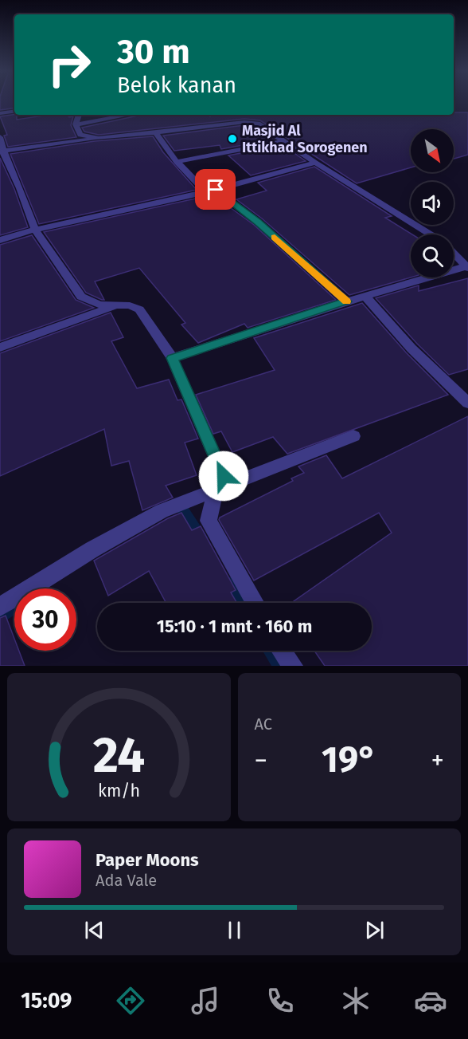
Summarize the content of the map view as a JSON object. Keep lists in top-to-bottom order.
{
  "places": ["Masjid Al Ittikhad Sorogenen"],
  "north": "bottom right",
  "page": {
    "turn": ["30 m", "Belok kanan"],
    "limit": "30",
    "trip": "15:10 · 1 mnt · 160 m",
    "tile": "AC",
    "heat": ["−", "19°", "+"],
    "song": ["Paper Moons", "Ada Vale"],
    "tabs": "15:09",
    "gauge": ["24", "km/h"]
  }
}
